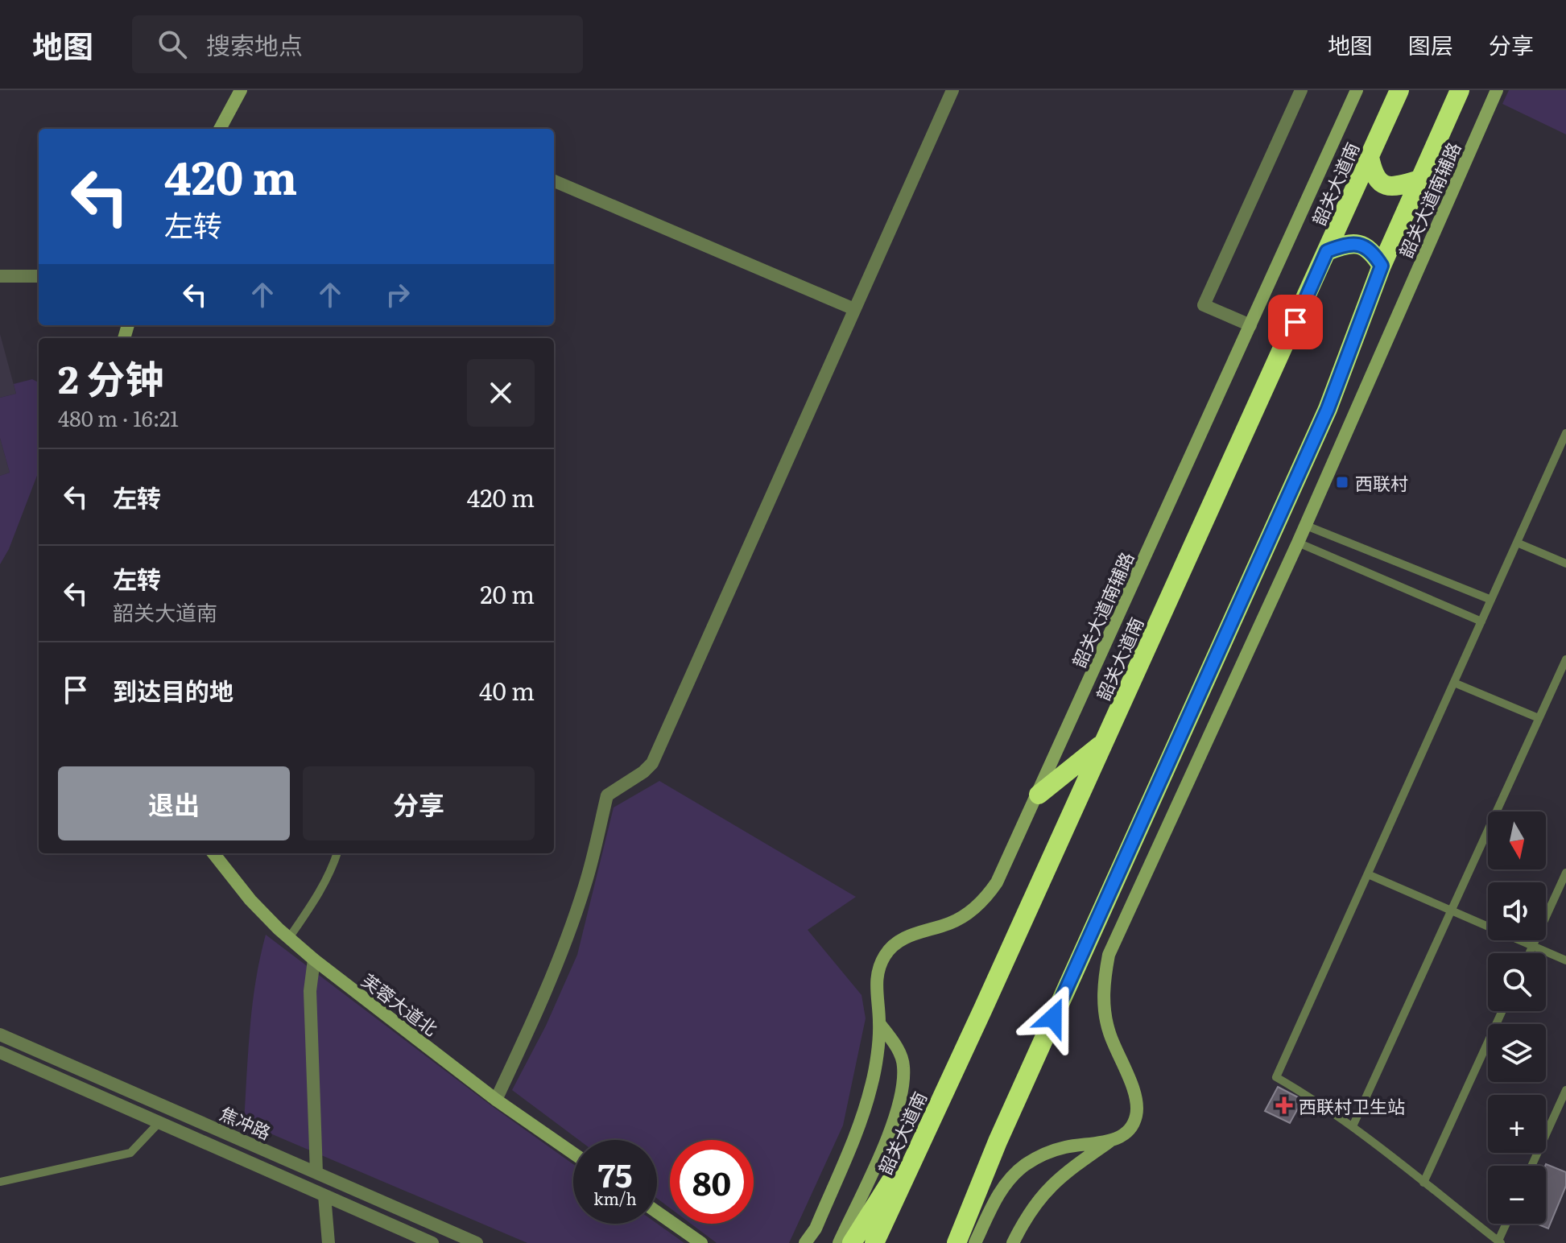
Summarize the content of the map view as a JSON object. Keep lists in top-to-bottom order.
{
  "streets": {
    "highway": ["韶关大道南"],
    "street": ["韶关大道南辅路", "芙蓉大道北", "焦冲路"]
  },
  "places": {
    "transit": ["西联村"],
    "health": ["西联村卫生站"]
  },
  "north": "bottom",
  "page": {
    "header": "地图",
    "search": "搜索地点",
    "nav": ["地图", "图层", "分享"],
    "turn": ["420 m", "左转"],
    "heading": ["2 分钟", "480 m · 16:21"],
    "list": [
      {
        "name": "左转",
        "value": "420 m"
      },
      {
        "name": "左转",
        "note": "韶关大道南",
        "value": "20 m"
      },
      {
        "name": "到达目的地",
        "value": "40 m"
      }
    ],
    "buttons": ["退出", "分享"],
    "map_buttons": ["+", "−"],
    "speed": "75 km/h",
    "limit": "80"
  }
}
